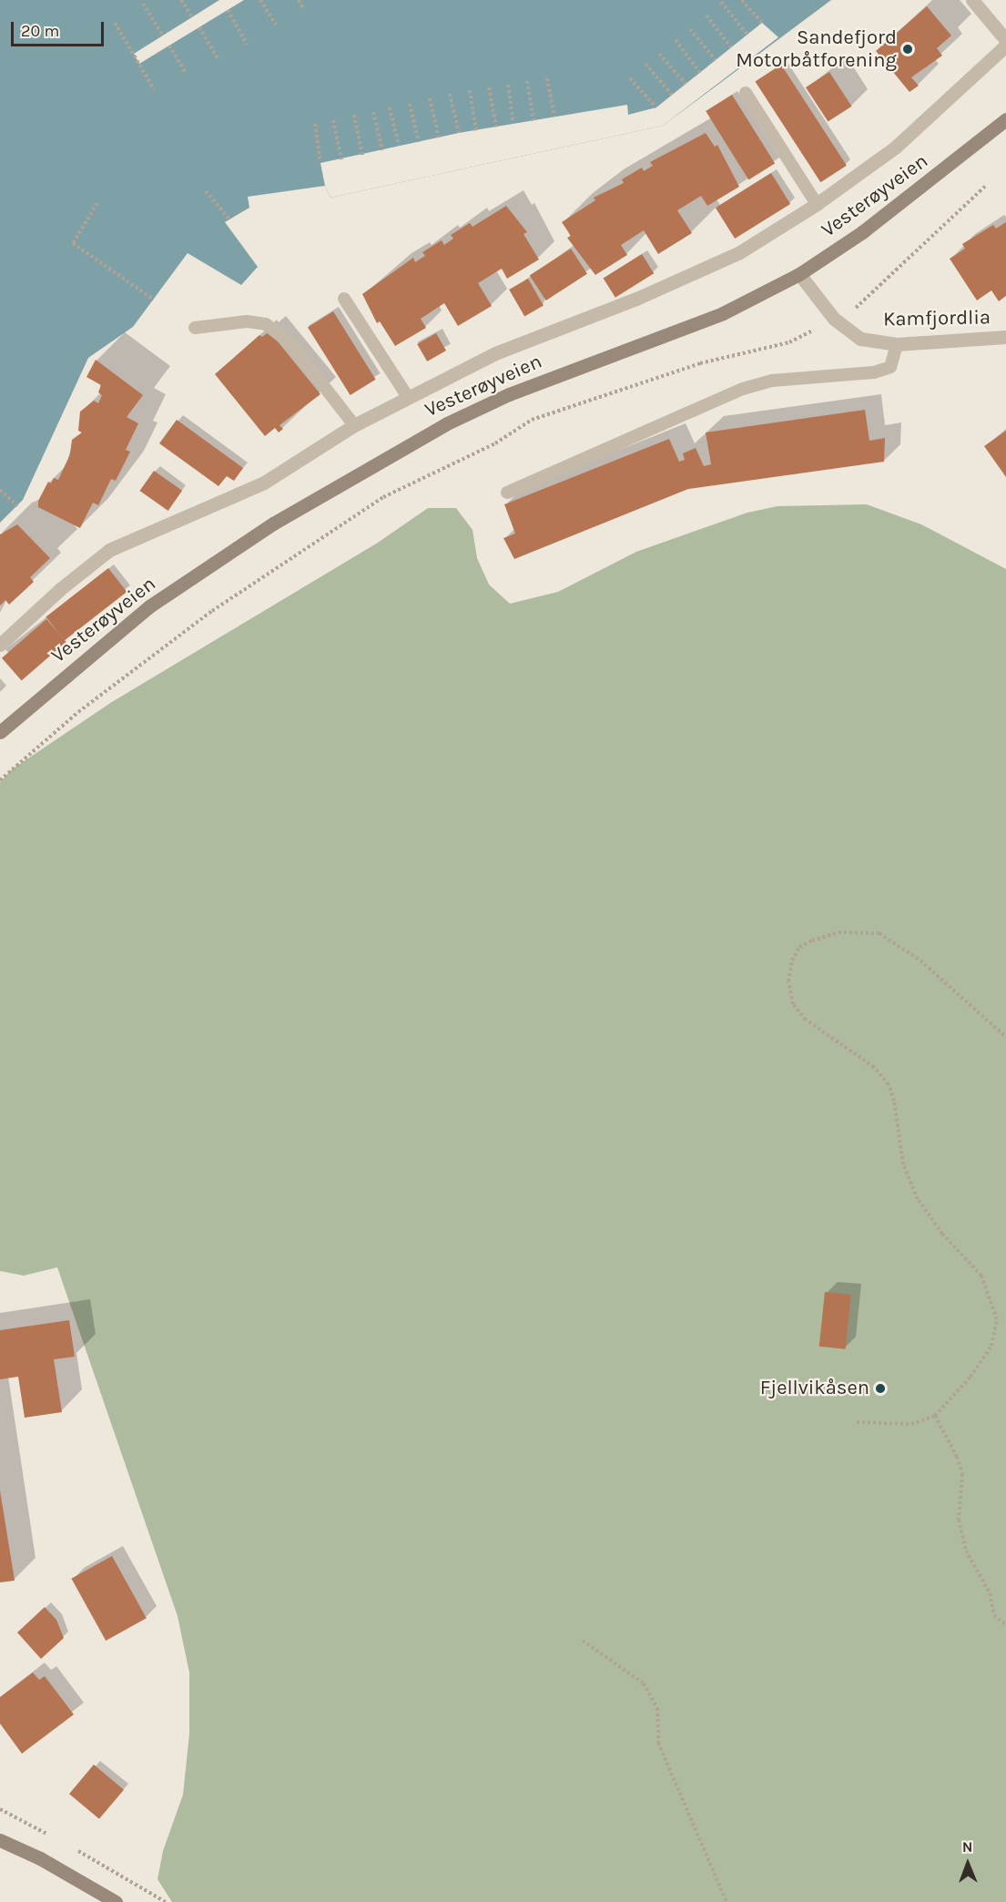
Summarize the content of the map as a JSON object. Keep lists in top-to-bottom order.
{
  "streets": {
    "main road": ["Vesterøyveien"],
    "street": ["Kamfjordlia"]
  },
  "crossings": [
    ["Vesterøyveien", "Kamfjordlia"]
  ],
  "places": ["Sandefjord Motorbåtforening", "Fjellvikåsen"],
  "scale_bar": "20 m",
  "north": "top"
}
